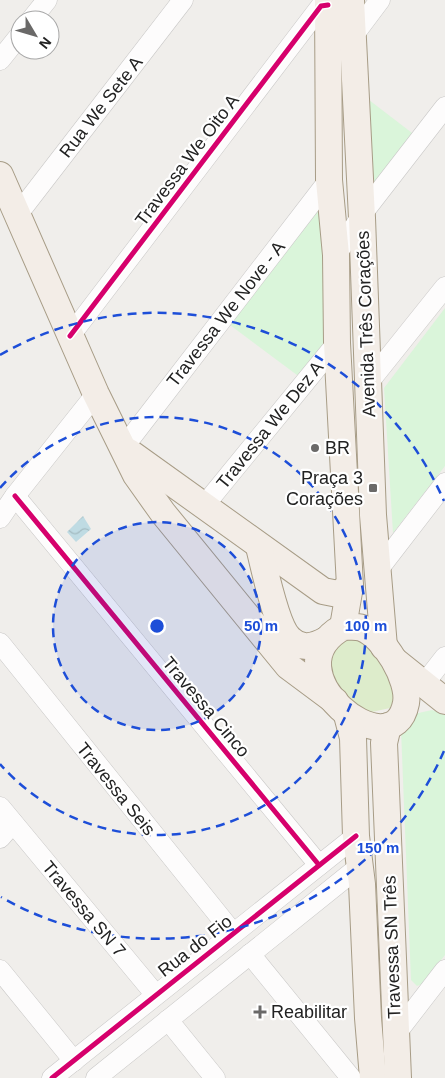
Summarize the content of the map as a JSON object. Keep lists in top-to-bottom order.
{
  "streets": {
    "main road": ["Avenida Três Corações", "Travessa SN Três"],
    "street": [
      "Rua We Sete A",
      "Travessa We Oito A",
      "Travessa We Nove - A",
      "Travessa We Dez A",
      "Travessa Cinco",
      "Travessa Seis",
      "Travessa SN 7",
      "Rua do Fio"
    ]
  },
  "crossings": [
    ["Travessa We Oito A", "Avenida Três Corações"],
    ["Travessa We Nove - A", "Avenida Três Corações"],
    ["Avenida Três Corações", "Travessa We Dez A"],
    ["Avenida Três Corações", "Travessa SN Três"],
    ["Travessa Cinco", "Rua do Fio"],
    ["Travessa Seis", "Rua do Fio"],
    ["Travessa SN 7", "Rua do Fio"]
  ],
  "places": {
    "other": ["BR"],
    "transit": ["Praça 3 Corações"],
    "health": ["Reabilitar"]
  },
  "north": "bottom right",
  "rings": ["50 m", "100 m", "150 m"]
}
